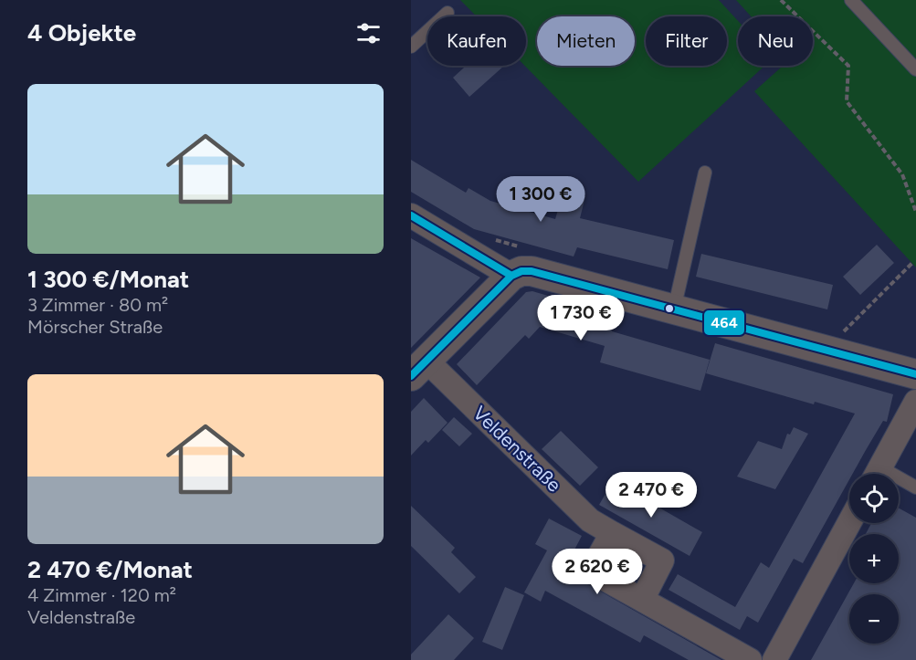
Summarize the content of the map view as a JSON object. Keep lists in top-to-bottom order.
{
  "streets": {
    "street": ["Veldenstraße"]
  },
  "lines": ["transit line 464"],
  "page": {
    "heading": "4 Objekte",
    "chip": [
      "Kaufen",
      "Mieten",
      "Filter",
      "Neu"
    ],
    "list": [
      {
        "name": "1 300 €/Monat",
        "note": "3 Zimmer · 80 m² · Mörscher Straße"
      },
      {
        "name": "2 470 €/Monat",
        "note": "4 Zimmer · 120 m² · Veldenstraße"
      }
    ],
    "price": [
      "1 300 €",
      "1 730 €",
      "2 470 €",
      "2 620 €"
    ],
    "map_buttons": ["+", "−"]
  }
}
